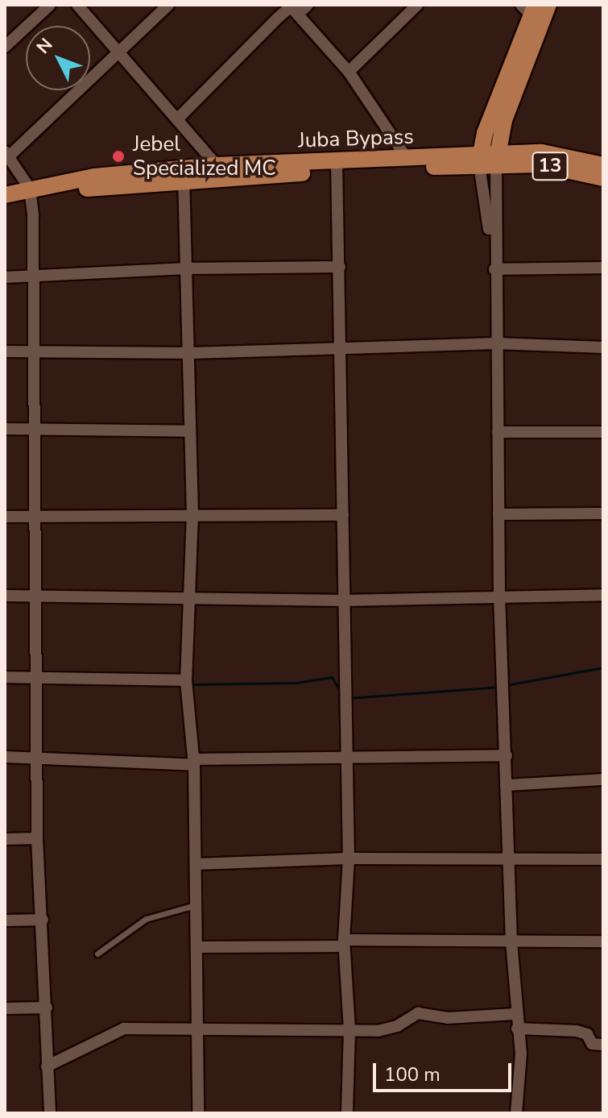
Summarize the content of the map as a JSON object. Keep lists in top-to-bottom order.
{
  "streets": {
    "main road": ["Juba Bypass", "13"]
  },
  "places": ["Jebel Specialized MC"],
  "scale_bar": "100 m",
  "north": "top left"
}
